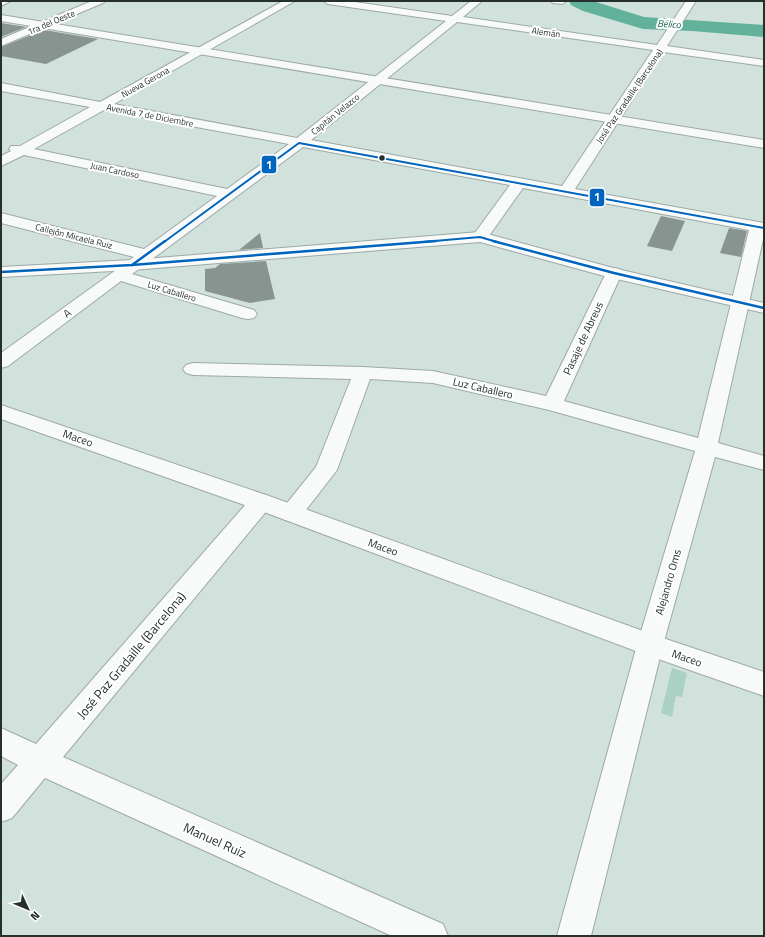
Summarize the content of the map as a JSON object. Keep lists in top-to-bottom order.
{
  "streets": {
    "street": [
      "1ra del Oeste",
      "Alemán",
      "Nueva Gerona",
      "José Paz Gradaille (Barcelona)",
      "Capitán Velazco",
      "Avenida 7 de Diciembre",
      "Juan Cardoso",
      "Callejón Micaela Ruiz",
      "Luz Caballero",
      "A",
      "Pasaje de Abreus",
      "Maceo",
      "Alejandro Oms",
      "Manuel Ruiz"
    ]
  },
  "crossings": [
    ["Alemán", "José Paz Gradaille (Barcelona)"],
    ["Alemán", "Capitán Velazco"],
    ["Nueva Gerona", "Avenida 7 de Diciembre"],
    ["Nueva Gerona", "Juan Cardoso"],
    ["José Paz Gradaille (Barcelona)", "Avenida 7 de Diciembre"],
    ["José Paz Gradaille (Barcelona)", "Maceo"],
    ["José Paz Gradaille (Barcelona)", "Manuel Ruiz"],
    ["Capitán Velazco", "Avenida 7 de Diciembre"],
    ["Capitán Velazco", "Juan Cardoso"],
    ["Capitán Velazco", "Callejón Micaela Ruiz"],
    ["Capitán Velazco", "Luz Caballero"],
    ["Capitán Velazco", "A"],
    ["Avenida 7 de Diciembre", "Alejandro Oms"],
    ["Callejón Micaela Ruiz", "Luz Caballero"],
    ["Callejón Micaela Ruiz", "A"],
    ["Luz Caballero", "A"],
    ["Luz Caballero", "Pasaje de Abreus"],
    ["Luz Caballero", "Alejandro Oms"],
    ["Maceo", "Alejandro Oms"]
  ],
  "water": ["Bélico"],
  "lines": ["transit line 1"],
  "north": "bottom right"
}
